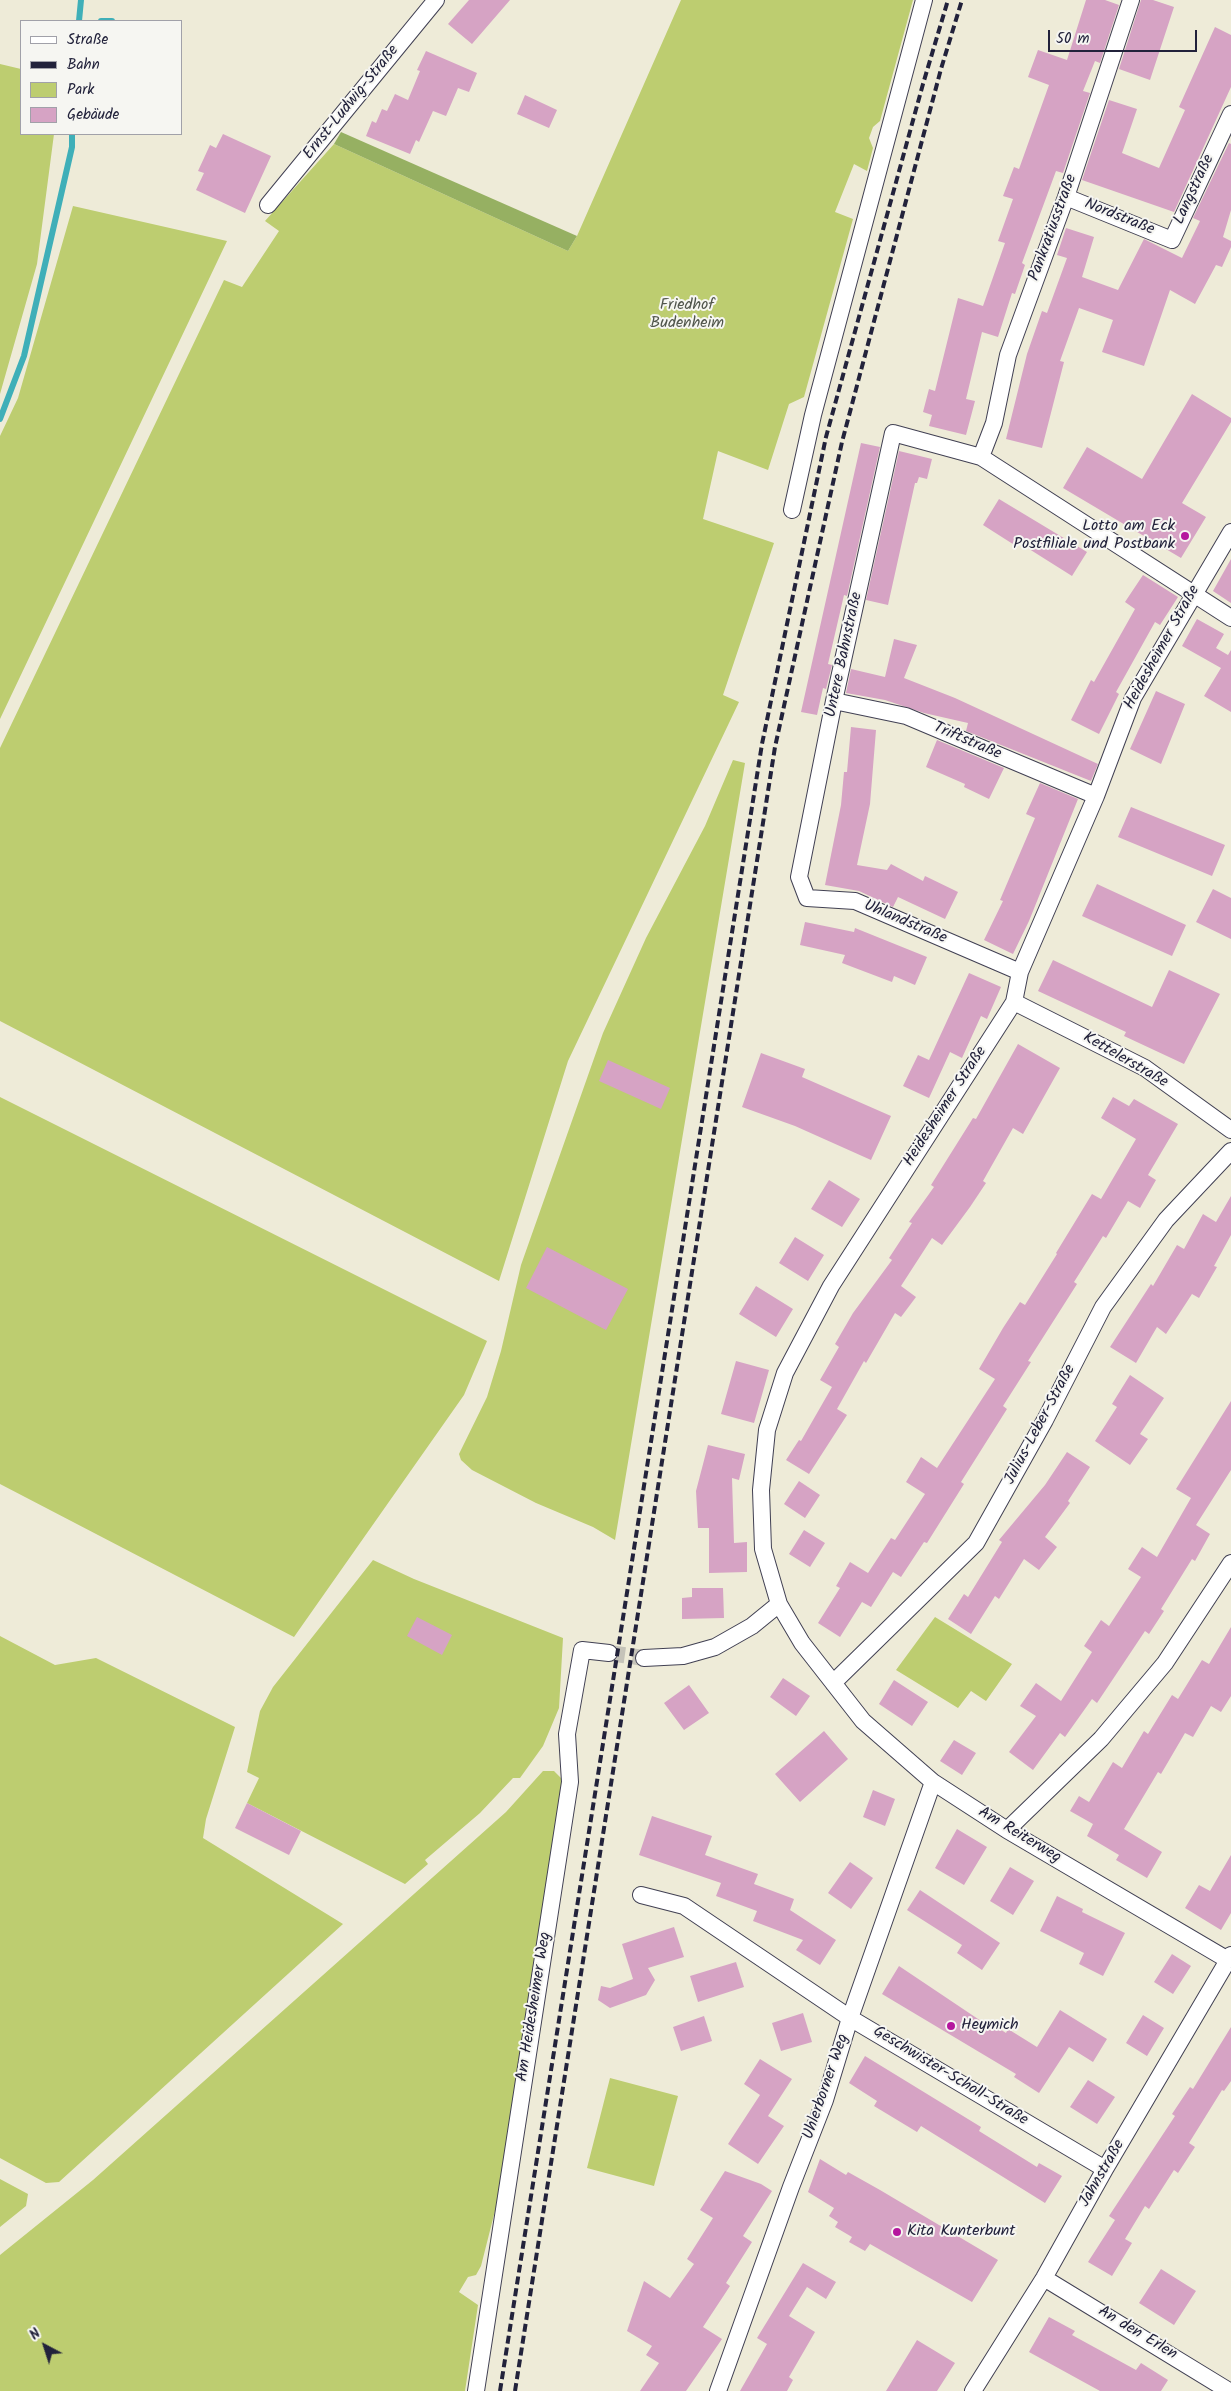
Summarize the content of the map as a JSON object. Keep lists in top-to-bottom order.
{
  "streets": {
    "street": [
      "Ernst-Ludwig-Straße",
      "Langstraße",
      "Nordstraße",
      "Pankratiusstraße",
      "Heidesheimer Straße",
      "Untere Bahnstraße",
      "Triftstraße",
      "Uhlandstraße",
      "Kettelerstraße",
      "Julius-Leber-Straße",
      "Am Reiterweg",
      "Am Heidesheimer Weg",
      "Geschwister-Scholl-Straße",
      "Uhlerborner Weg",
      "Jahnstraße",
      "An den Erlen"
    ]
  },
  "crossings": [
    ["Langstraße", "Nordstraße"],
    ["Nordstraße", "Pankratiusstraße"],
    ["Pankratiusstraße", "Untere Bahnstraße"],
    ["Heidesheimer Straße", "Triftstraße"],
    ["Heidesheimer Straße", "Uhlandstraße"],
    ["Heidesheimer Straße", "Kettelerstraße"],
    ["Heidesheimer Straße", "Julius-Leber-Straße"],
    ["Heidesheimer Straße", "Am Reiterweg"],
    ["Untere Bahnstraße", "Triftstraße"],
    ["Untere Bahnstraße", "Uhlandstraße"],
    ["Julius-Leber-Straße", "Am Reiterweg"],
    ["Am Reiterweg", "Uhlerborner Weg"],
    ["Am Reiterweg", "Jahnstraße"],
    ["Geschwister-Scholl-Straße", "Uhlerborner Weg"],
    ["Geschwister-Scholl-Straße", "Jahnstraße"],
    ["Jahnstraße", "An den Erlen"]
  ],
  "parks": ["Friedhof Budenheim"],
  "places": ["Lotto am Eck Postfiliale und Postbank", "Heymich", "Kita Kunterbunt"],
  "legend": [
    "Straße",
    "Bahn",
    "Park",
    "Gebäude"
  ],
  "scale_bar": "50 m",
  "north": "top left"
}
